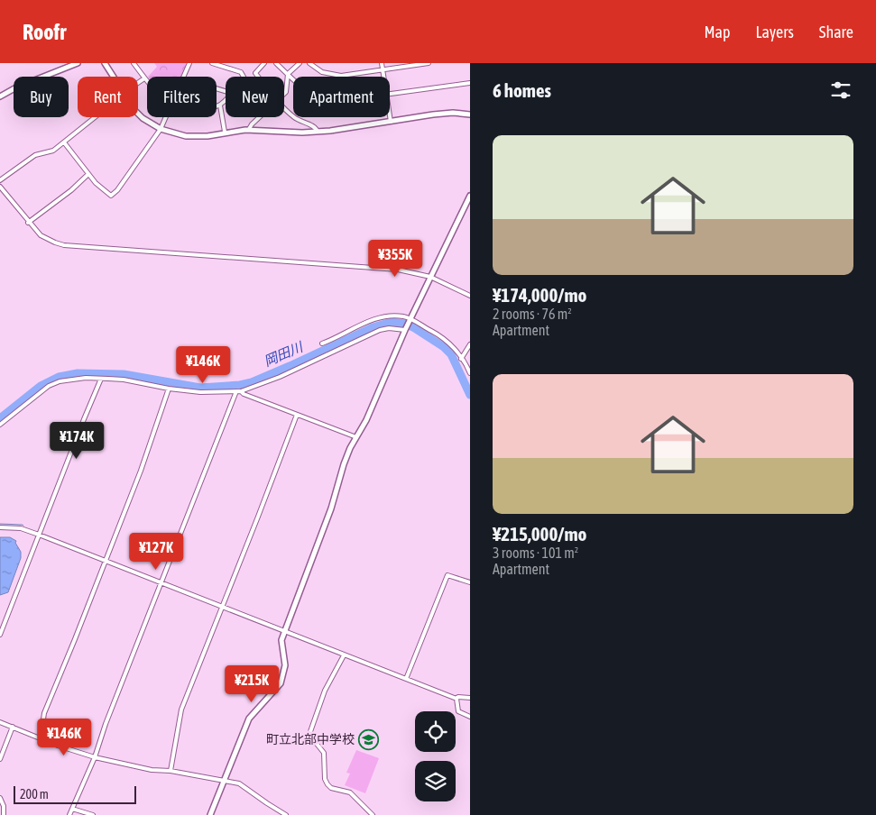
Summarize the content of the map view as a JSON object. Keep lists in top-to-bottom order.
{
  "water": ["岡田川"],
  "places": {
    "school or university": ["町立北部中学校"]
  },
  "scale_bar": "200 m",
  "page": {
    "header": "Roofr",
    "nav": ["Map", "Layers", "Share"],
    "heading": "6 homes",
    "chip": [
      "Buy",
      "Rent",
      "Filters",
      "New",
      "Apartment"
    ],
    "list": [
      {
        "name": "¥174,000/mo",
        "note": "2 rooms · 76 m² · Apartment"
      },
      {
        "name": "¥215,000/mo",
        "note": "3 rooms · 101 m² · Apartment"
      }
    ],
    "price": [
      "¥355K",
      "¥146K",
      "¥174K",
      "¥127K",
      "¥215K",
      "¥146K"
    ],
    "scale": "200 m"
  }
}
